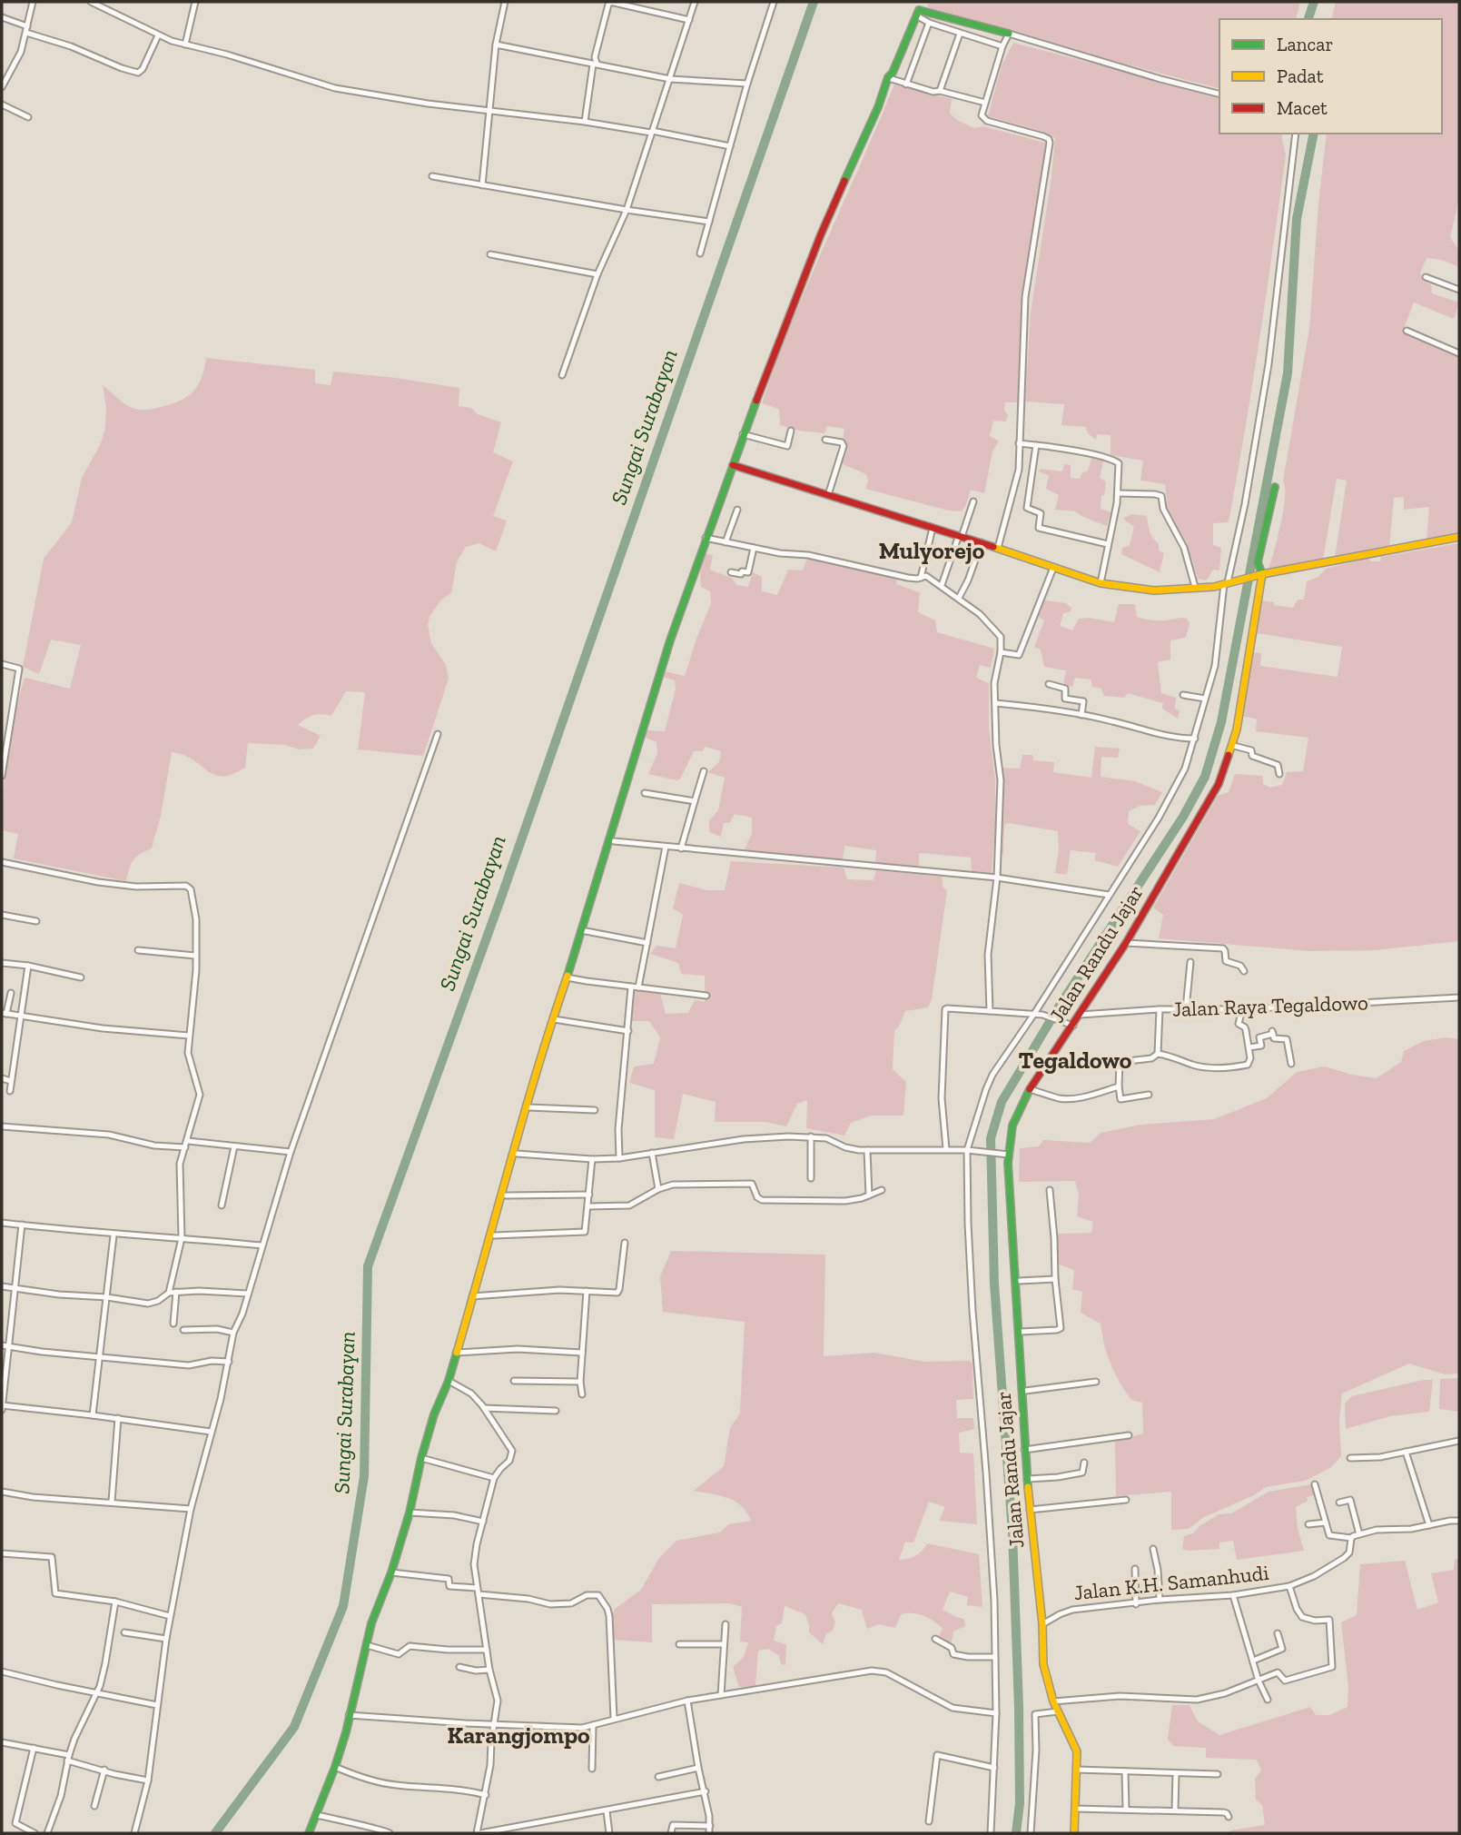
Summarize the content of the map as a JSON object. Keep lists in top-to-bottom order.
{
  "streets": {
    "street": ["Jalan Randu Jajar", "Jalan Raya Tegaldowo", "Jalan K.H. Samanhudi"]
  },
  "crossings": [
    ["Jalan Randu Jajar", "Jalan Raya Tegaldowo"],
    ["Jalan Randu Jajar", "Jalan K.H. Samanhudi"]
  ],
  "districts": ["Mulyorejo", "Tegaldowo", "Karangjompo"],
  "water": ["Sungai Surabayan"],
  "legend": ["Lancar", "Padat", "Macet"]
}
